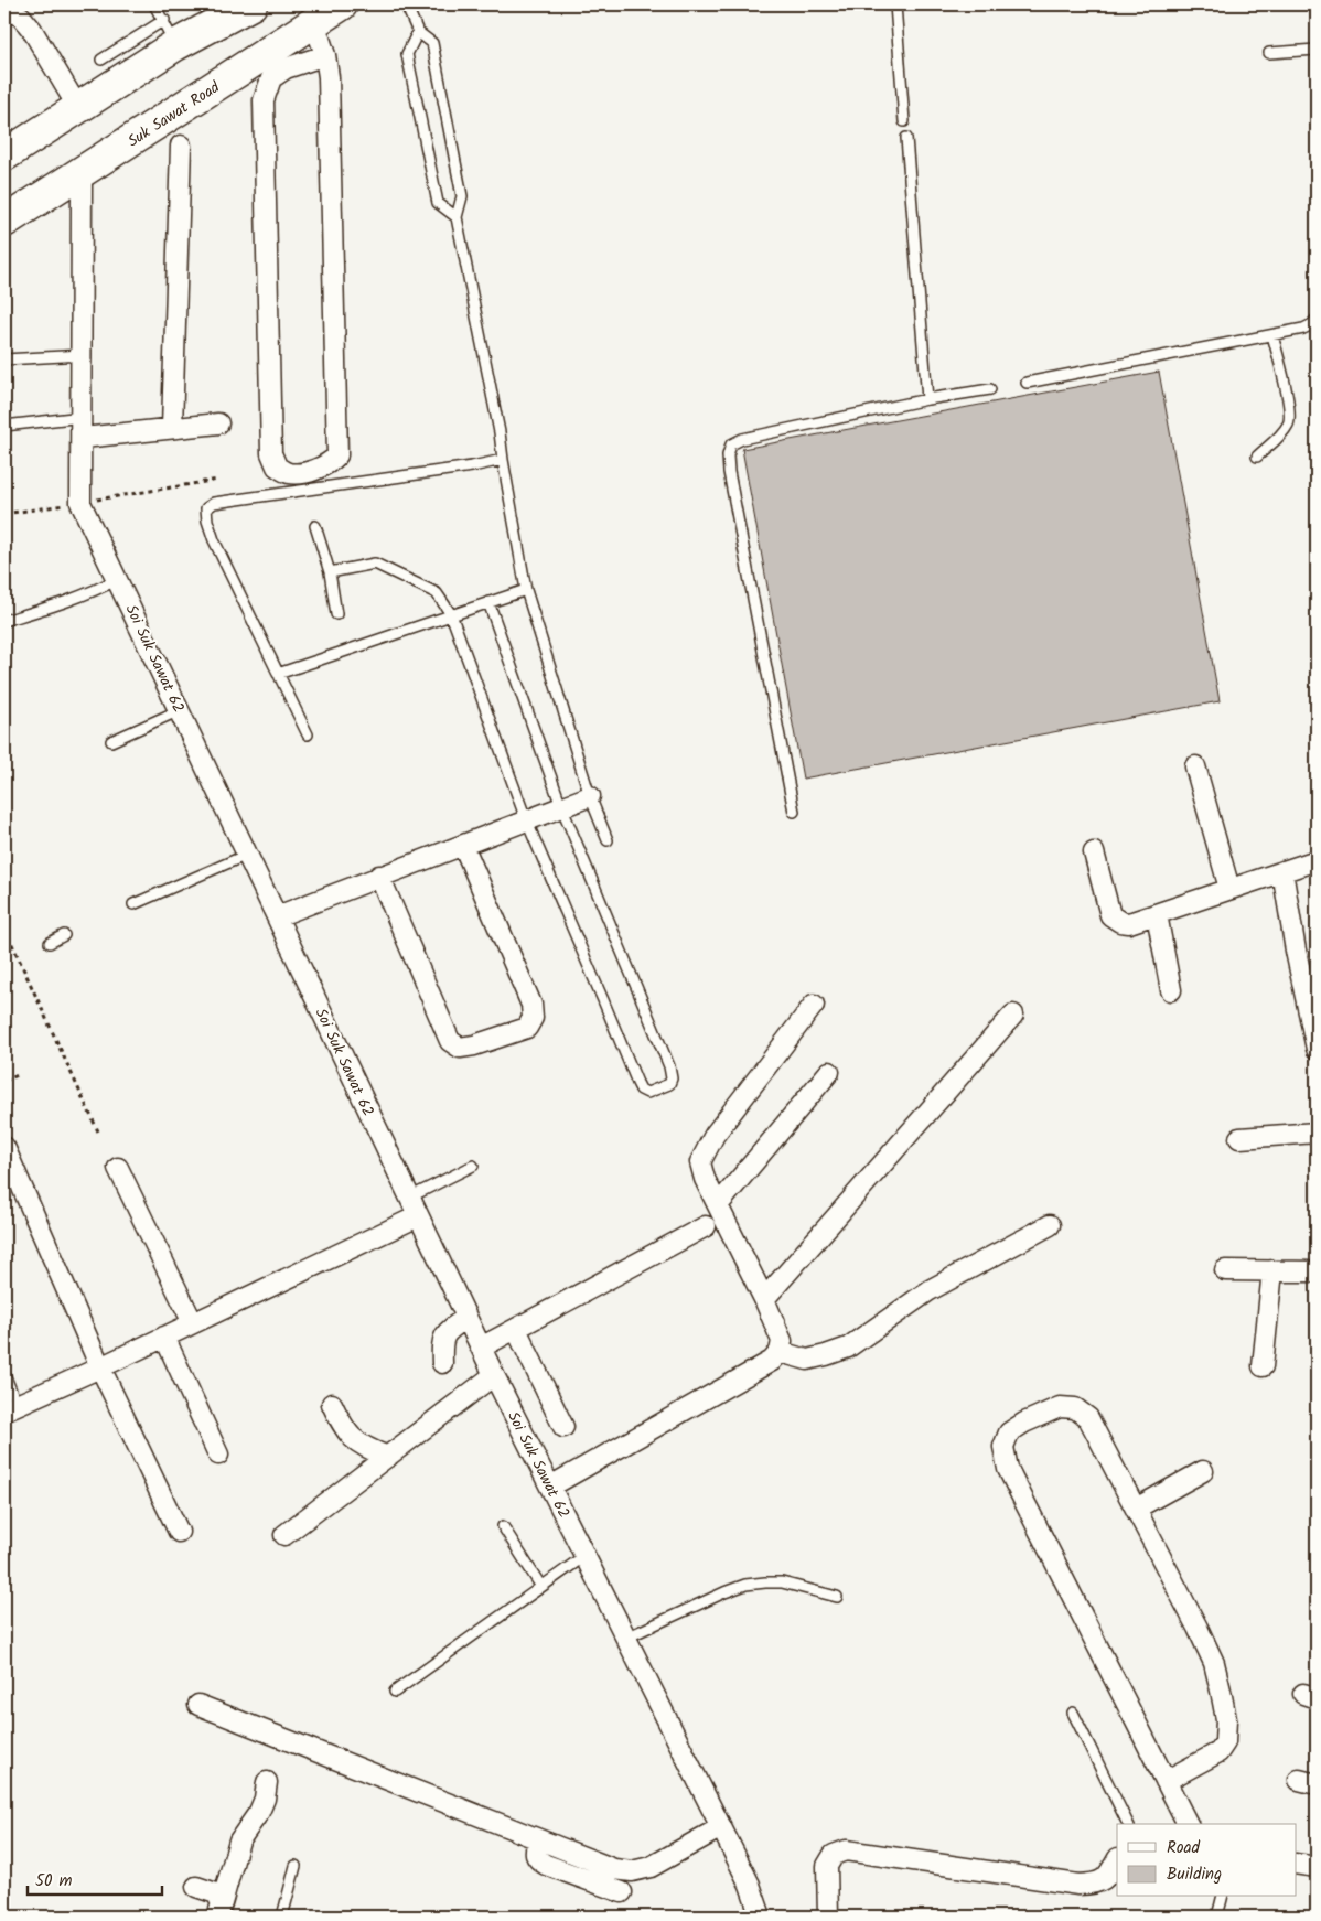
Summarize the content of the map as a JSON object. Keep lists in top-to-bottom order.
{
  "streets": {
    "main road": ["Suk Sawat Road"],
    "street": ["Soi Suk Sawat 62"]
  },
  "crossings": [
    ["Suk Sawat Road", "Soi Suk Sawat 62"]
  ],
  "legend": ["Road", "Building"],
  "scale_bar": "50 m"
}
